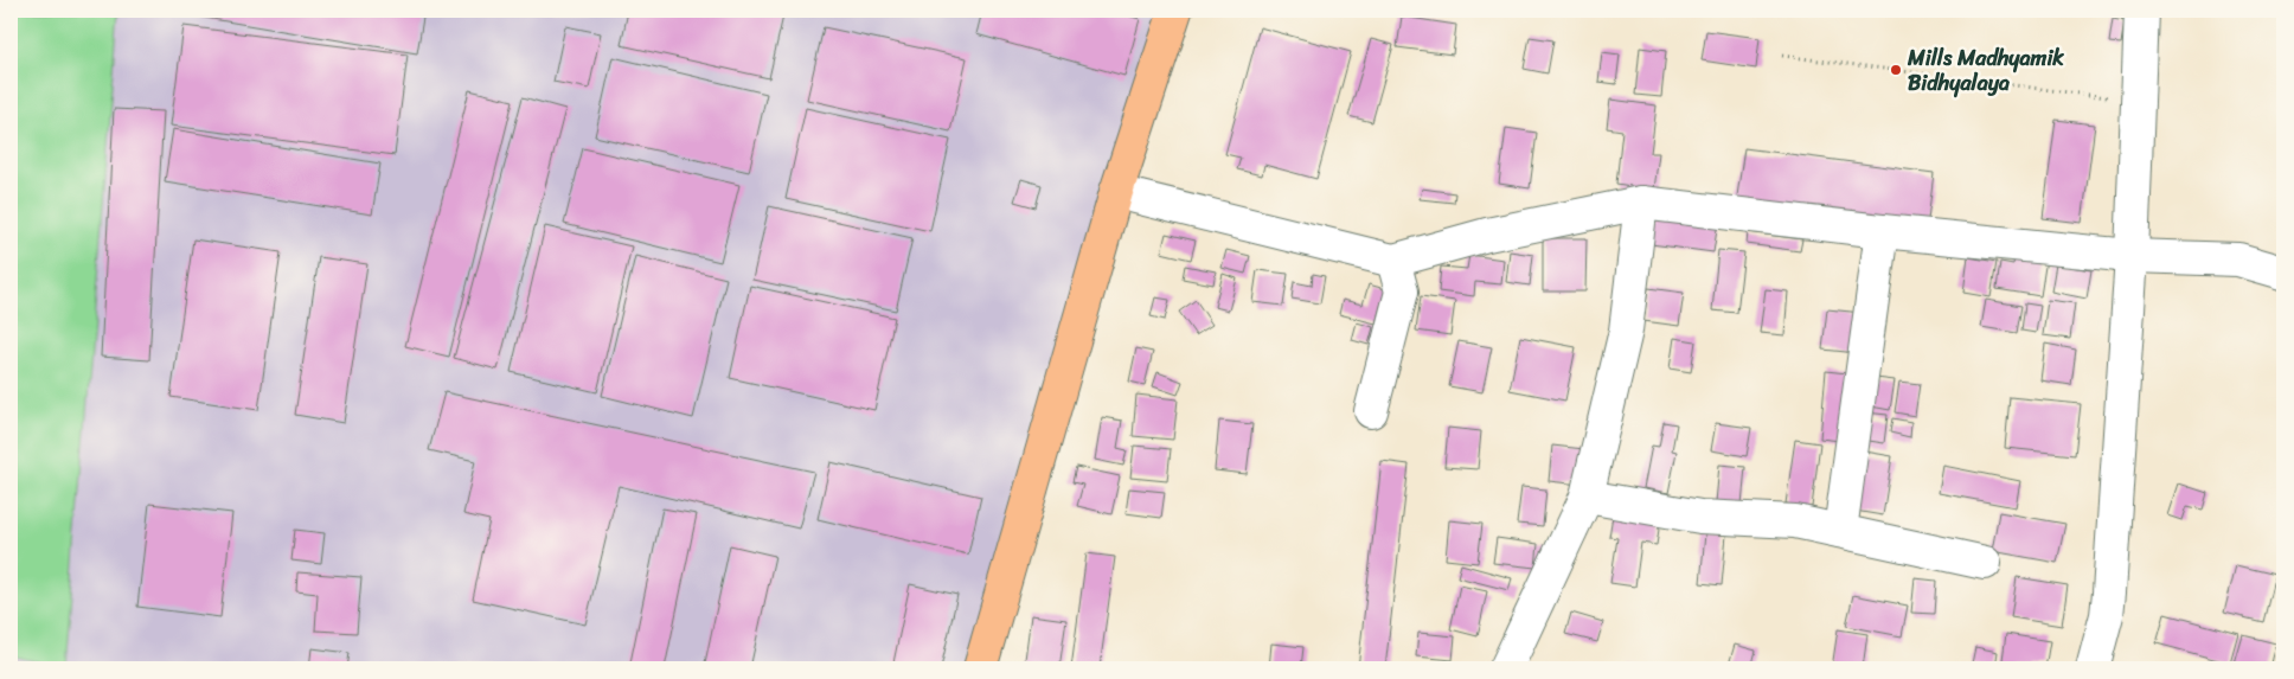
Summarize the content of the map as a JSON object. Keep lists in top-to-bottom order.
{
  "places": ["Mills Madhyamik Bidhyalaya"]
}
